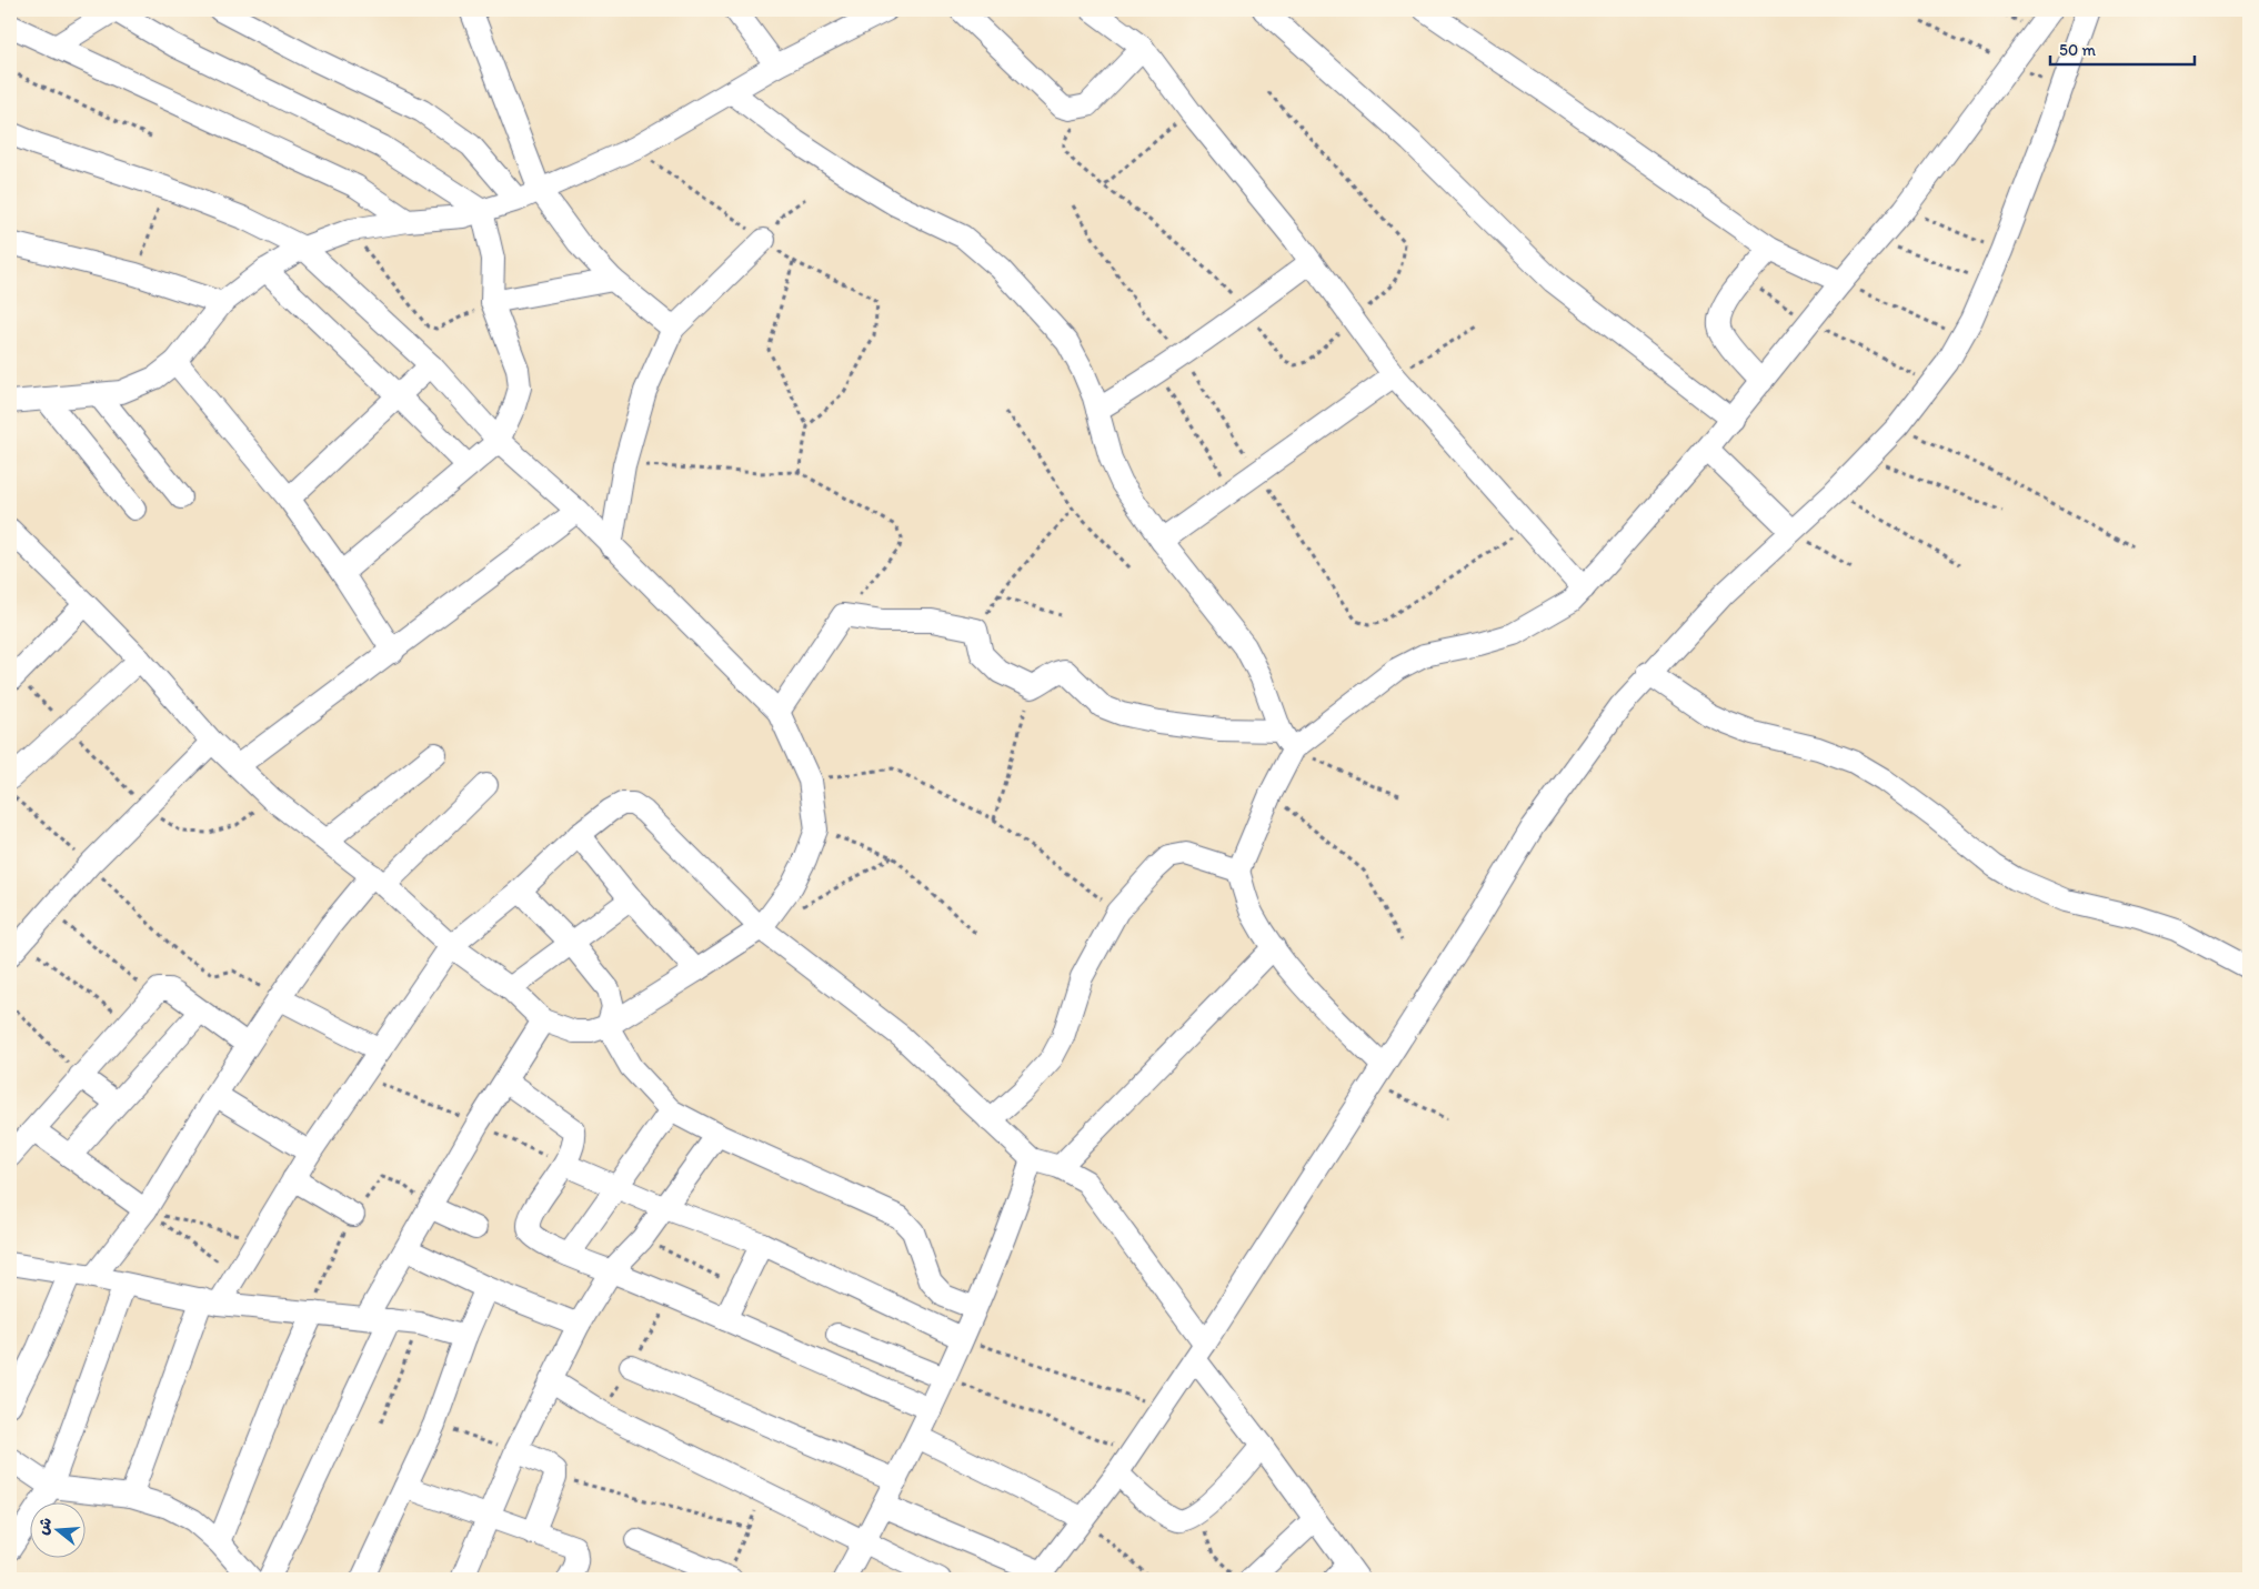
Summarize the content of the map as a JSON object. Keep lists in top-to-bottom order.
{
  "scale_bar": "50 m",
  "north": "left"
}
